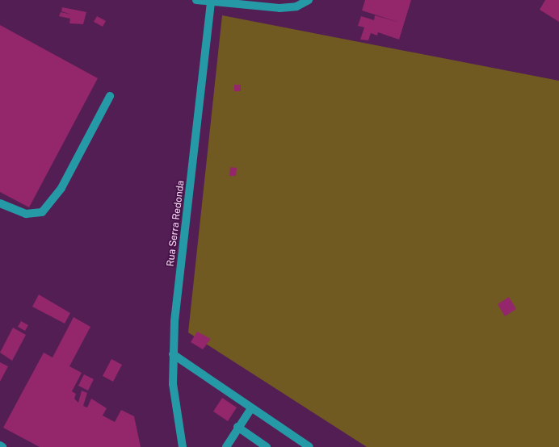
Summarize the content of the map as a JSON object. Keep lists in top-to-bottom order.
{
  "streets": {
    "street": ["Rua Serra Redonda"]
  }
}
